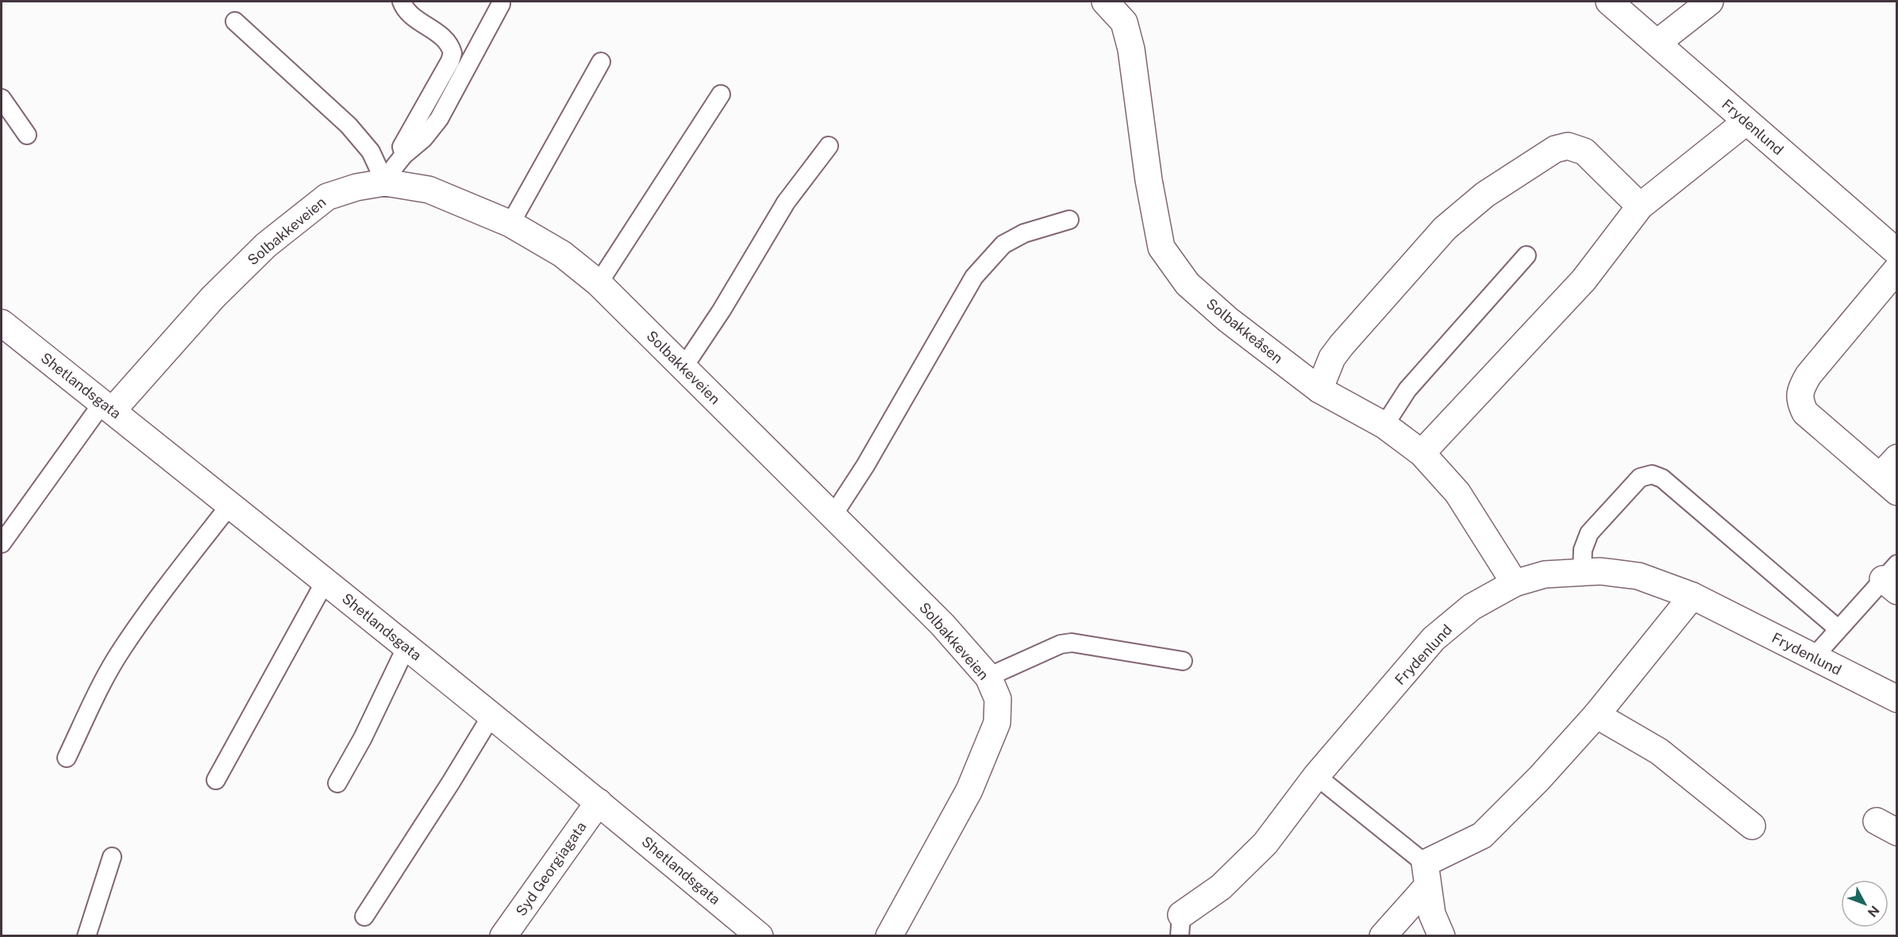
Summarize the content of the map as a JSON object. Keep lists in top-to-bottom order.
{
  "streets": {
    "street": [
      "Frydenlund",
      "Solbakkeveien",
      "Solbakkeåsen",
      "Shetlandsgata",
      "Syd Georgiagata"
    ]
  },
  "crossings": [
    ["Frydenlund", "Solbakkeåsen"],
    ["Solbakkeveien", "Shetlandsgata"],
    ["Shetlandsgata", "Syd Georgiagata"]
  ],
  "north": "bottom right"
}
